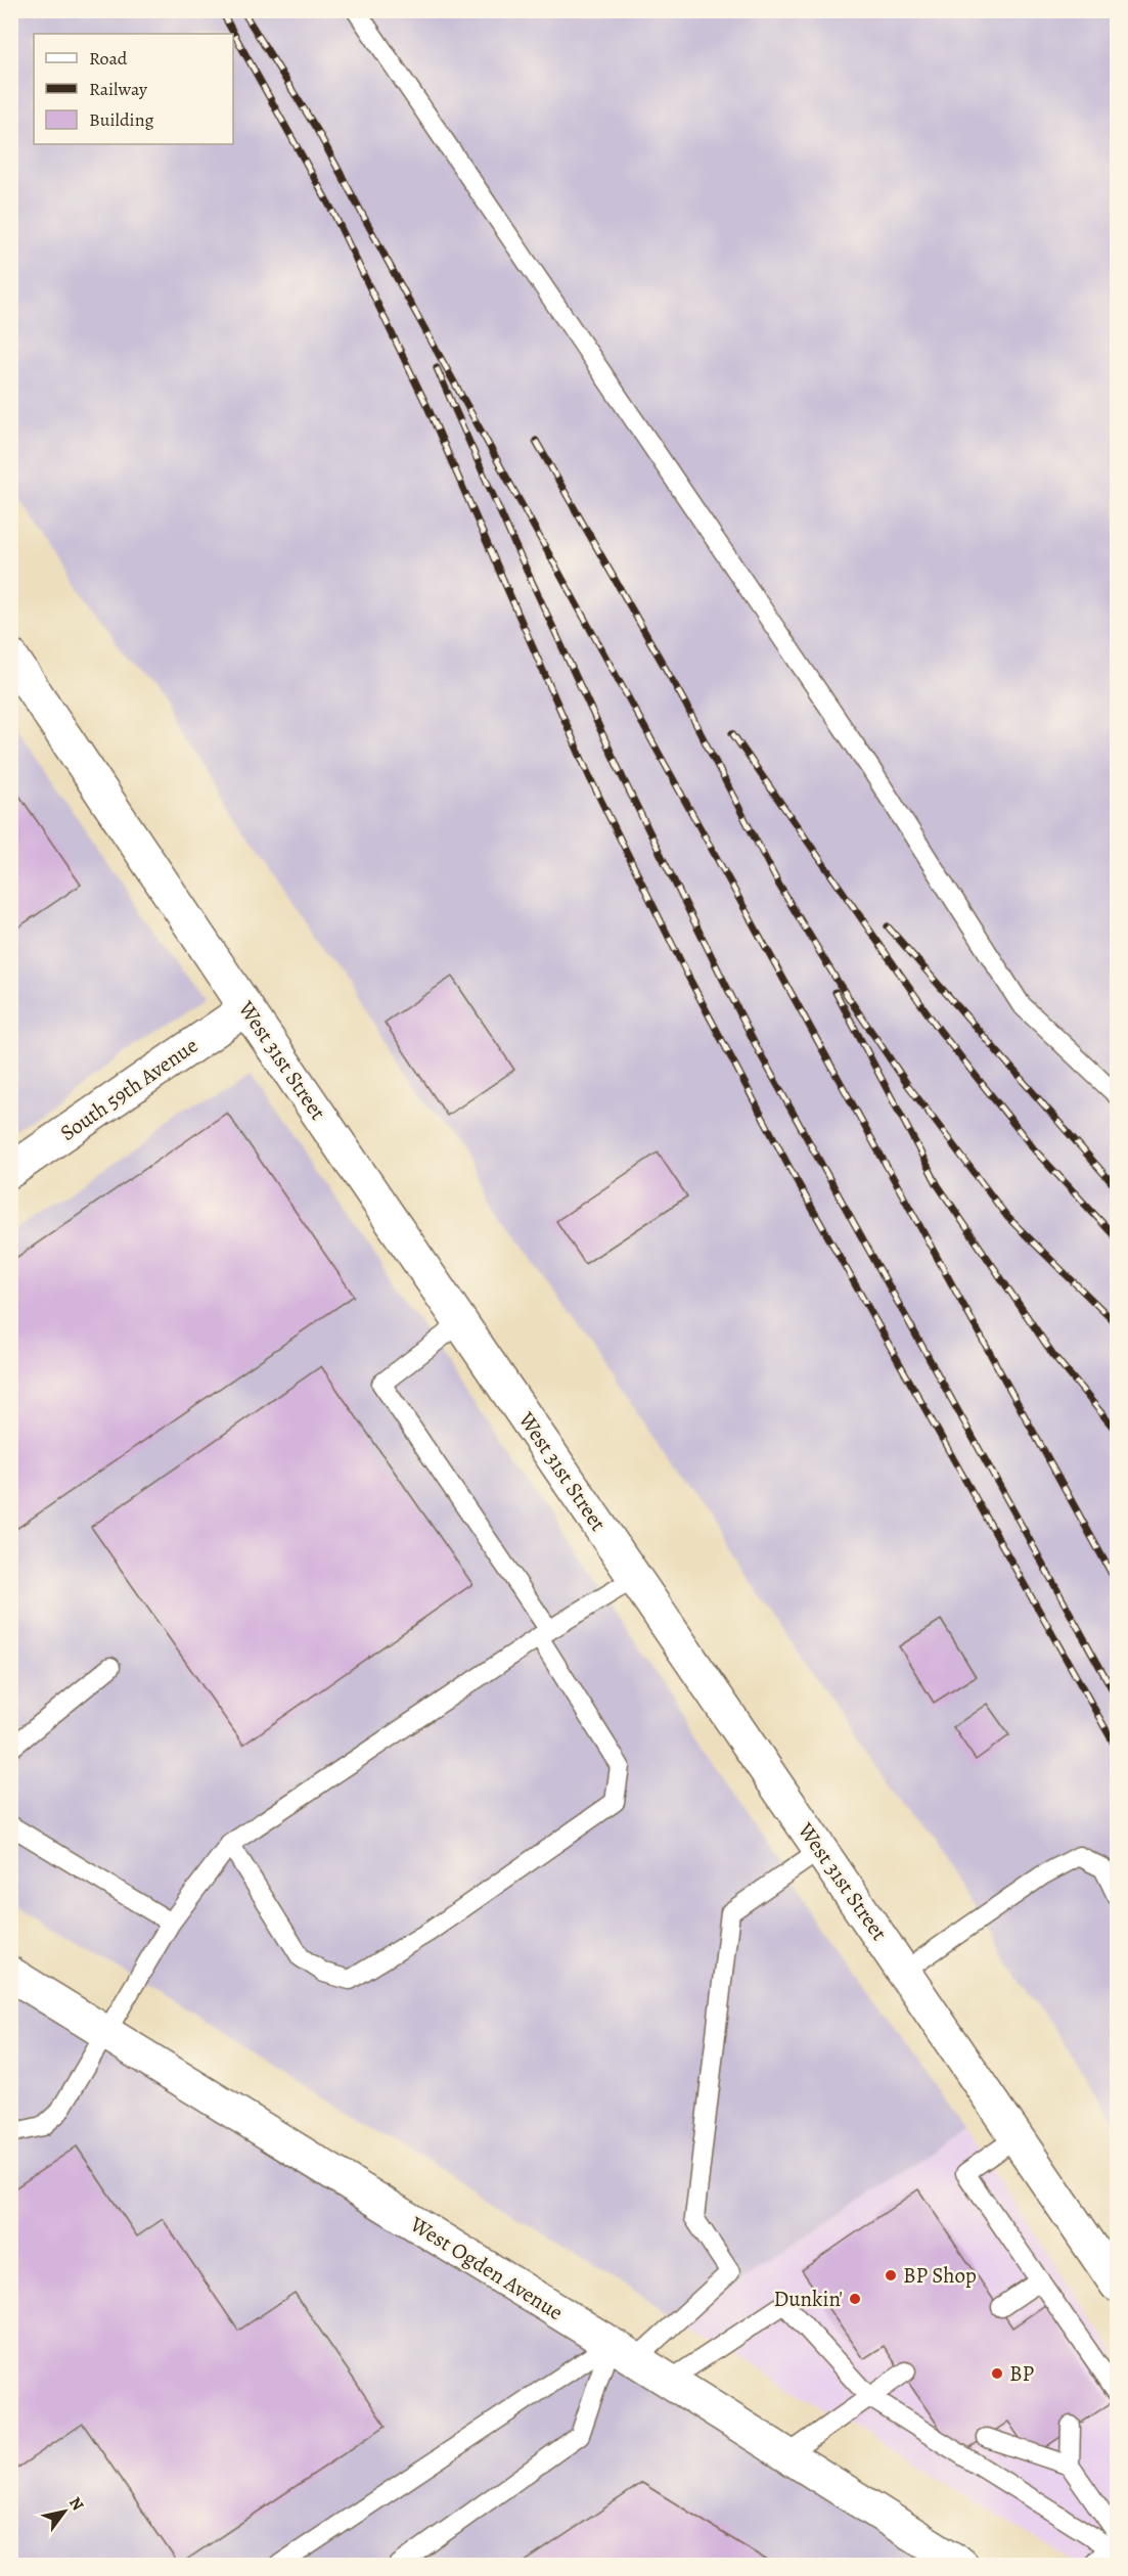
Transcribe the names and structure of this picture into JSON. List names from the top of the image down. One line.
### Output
{"streets":{"street":["West 31st Street","South 59th Avenue","West Ogden Avenue"]},"crossings":[["West 31st Street","South 59th Avenue"]],"places":["BP Shop","Dunkin'","BP"],"legend":["Road","Railway","Building"],"north":"top right"}
